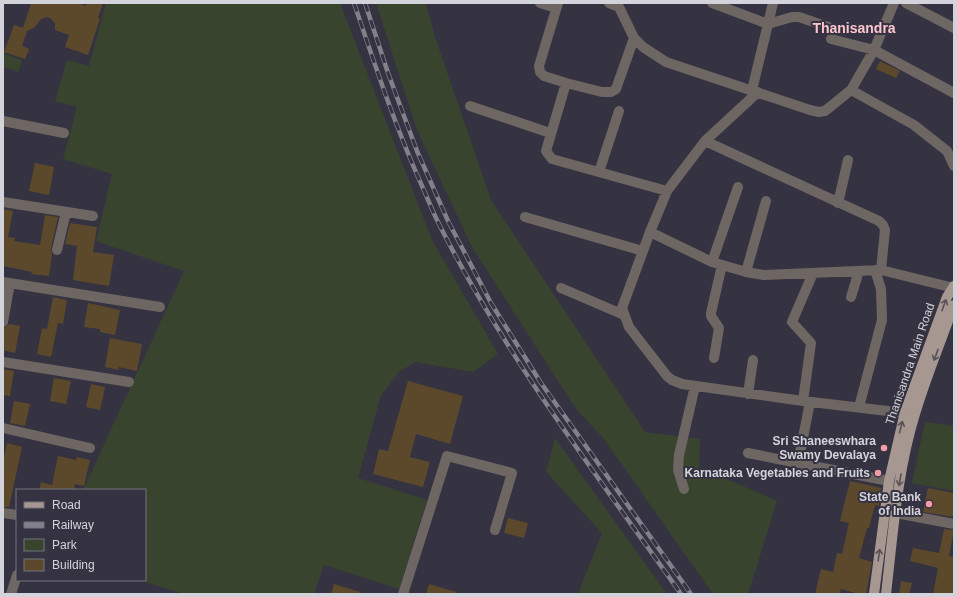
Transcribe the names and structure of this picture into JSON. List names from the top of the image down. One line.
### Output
{"streets":{"main road":["Thanisandra Main Road"]},"districts":["Thanisandra"],"places":["Sri Shaneeswhara Swamy Devalaya","Karnataka Vegetables and Fruits","State Bank of India"],"legend":["Road","Railway","Park","Building"]}
